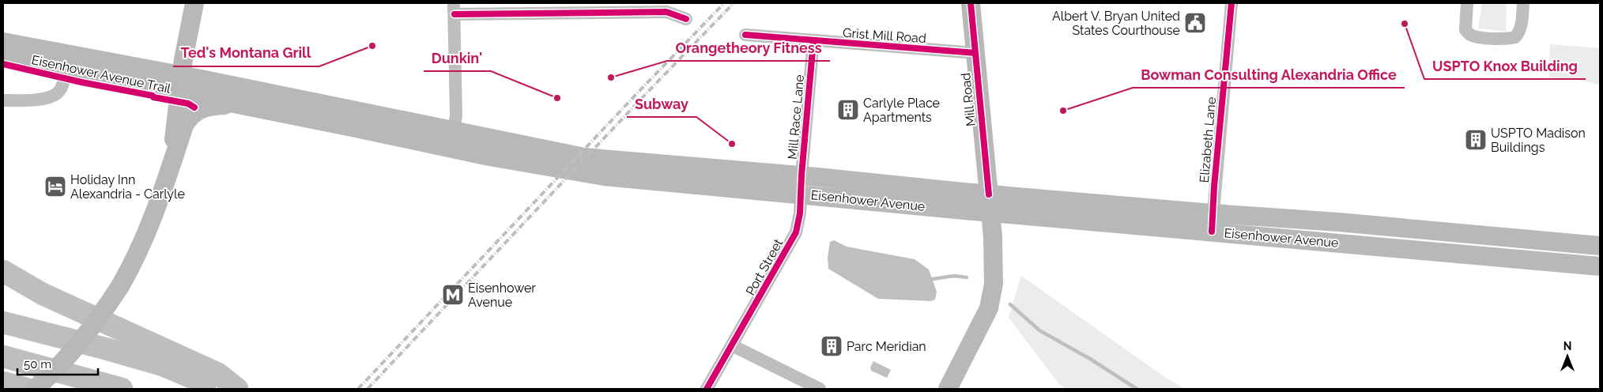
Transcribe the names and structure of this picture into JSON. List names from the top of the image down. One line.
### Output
{"streets":{"main road":["Mill Road","Eisenhower Avenue"],"street":["Grist Mill Road","Mill Race Lane","Elizabeth Lane","Port Street"],"cycle path":["Eisenhower Avenue Trail"]},"crossings":[["Grist Mill Road","Mill Road"],["Grist Mill Road","Mill Race Lane"],["Mill Road","Eisenhower Avenue"],["Mill Race Lane","Eisenhower Avenue"],["Mill Race Lane","Port Street"],["Elizabeth Lane","Eisenhower Avenue"],["Eisenhower Avenue","Port Street"]],"places":{"public building":["Albert V. Bryan United States Courthouse"],"other":["USPTO Knox Building","Ted's Montana Grill","Orangetheory Fitness","Dunkin'","Bowman Consulting Alexandria Office","Subway"],"building":["Carlyle Place Apartments","USPTO Madison Buildings","Parc Meridian"],"hotel":["Holiday Inn Alexandria - Carlyle"],"metro station":["Eisenhower Avenue"]},"scale_bar":"50 m","north":"top"}
